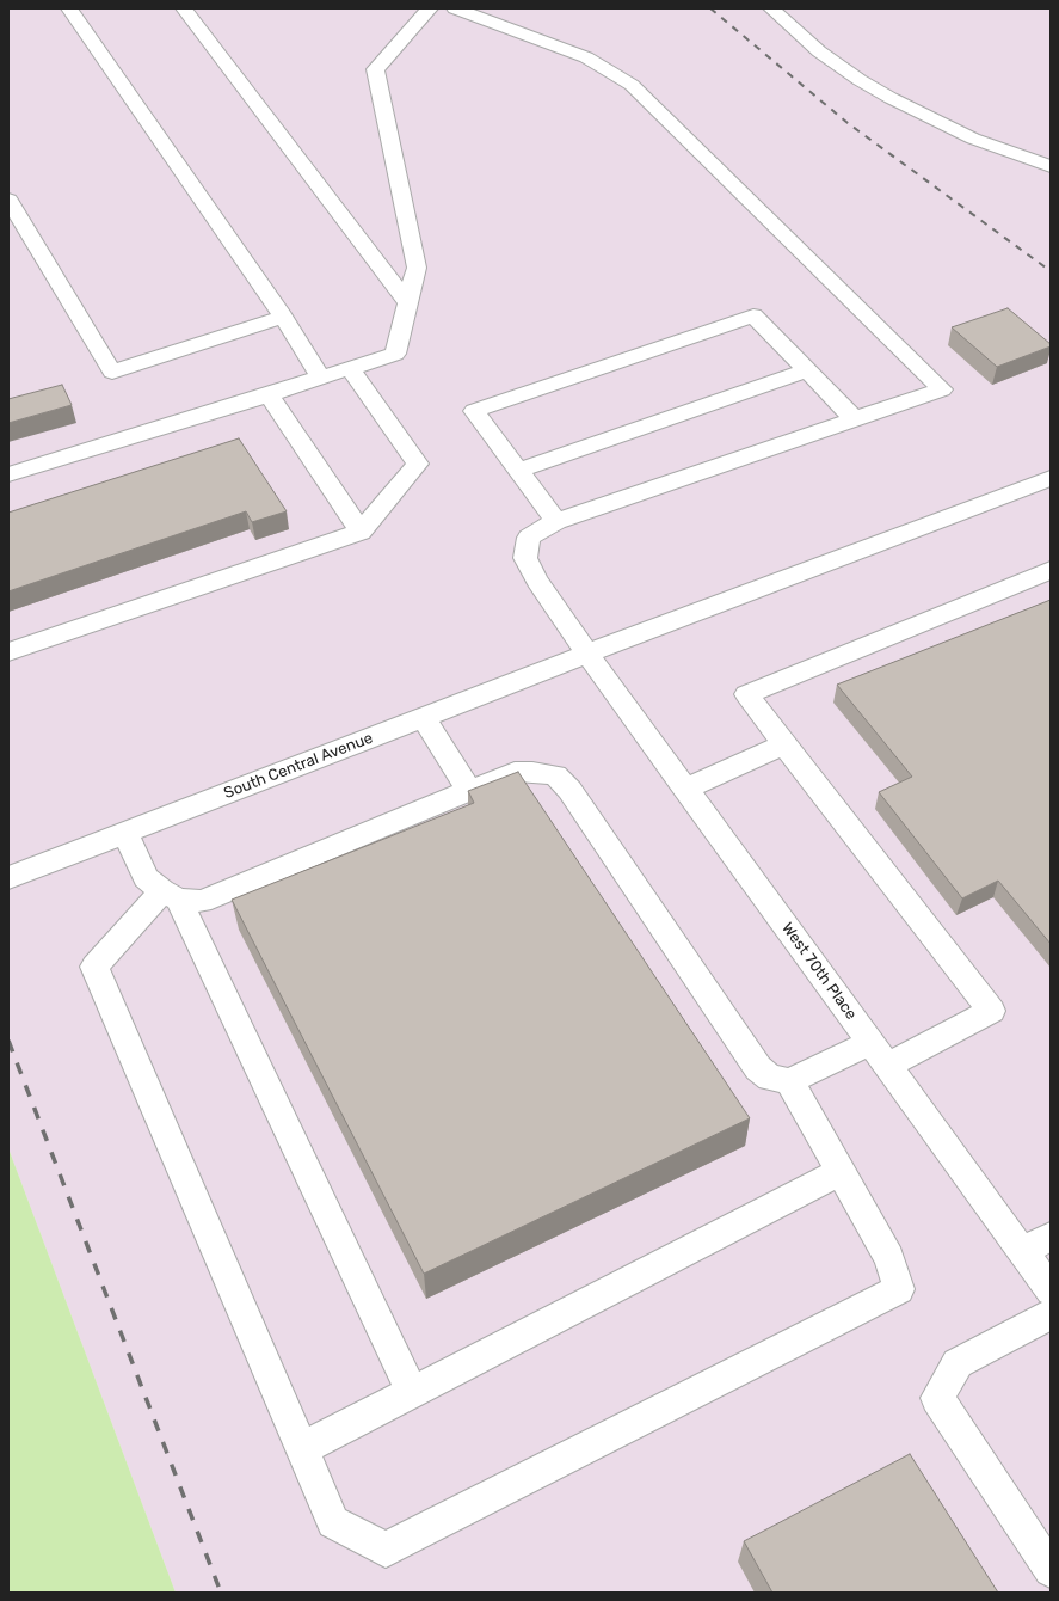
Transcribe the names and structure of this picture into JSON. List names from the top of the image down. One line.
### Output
{"streets":{"street":["South Central Avenue","West 70th Place"]},"crossings":[["South Central Avenue","West 70th Place"]]}
